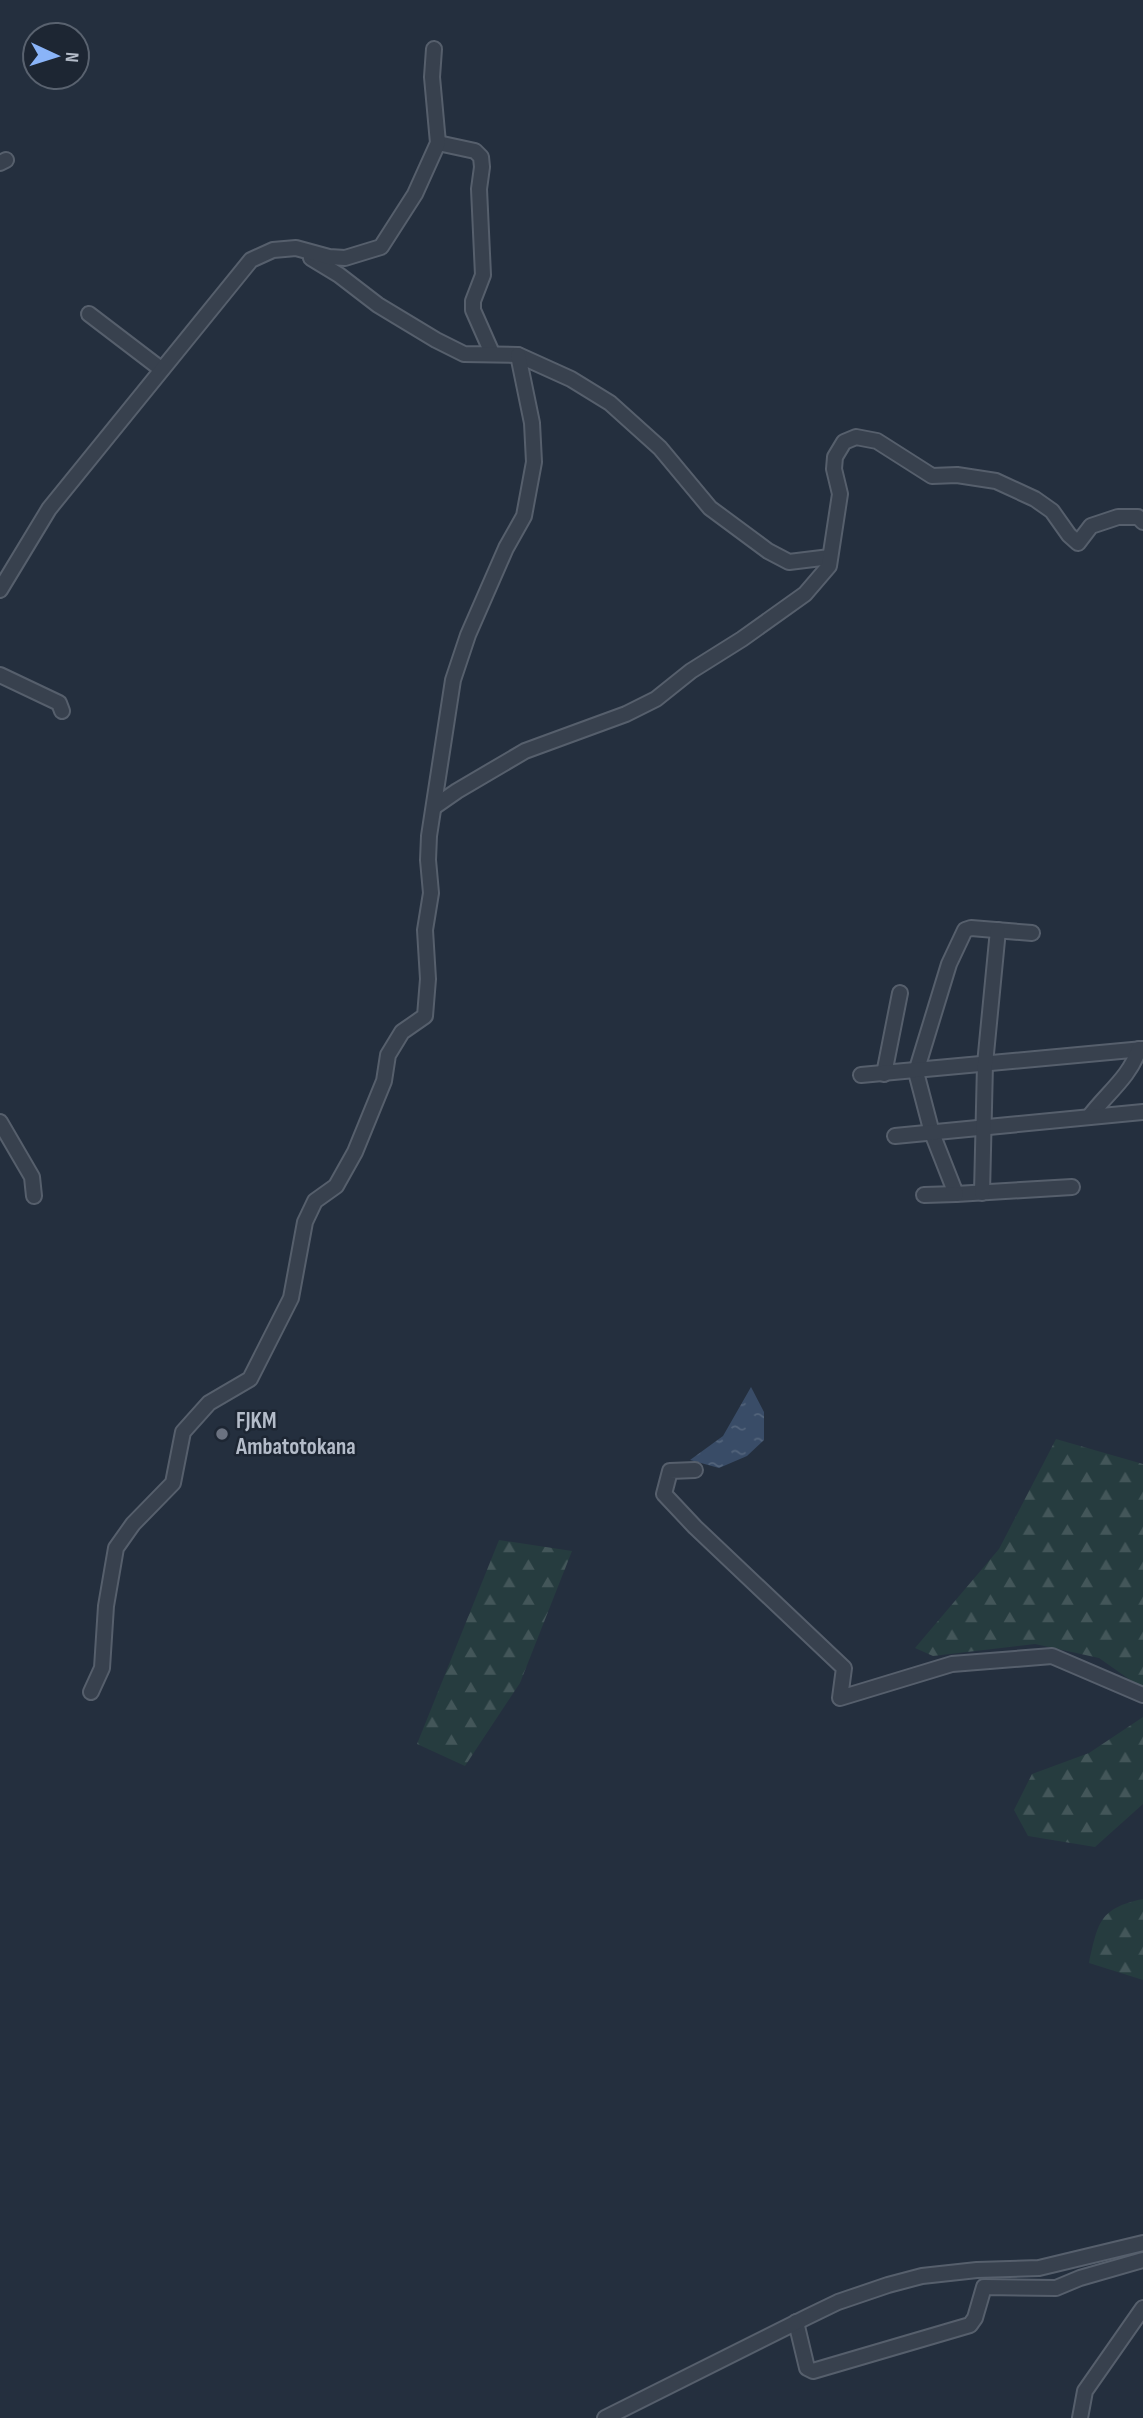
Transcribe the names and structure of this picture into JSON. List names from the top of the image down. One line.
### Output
{"places":["FJKM Ambatotokana"],"north":"right"}
